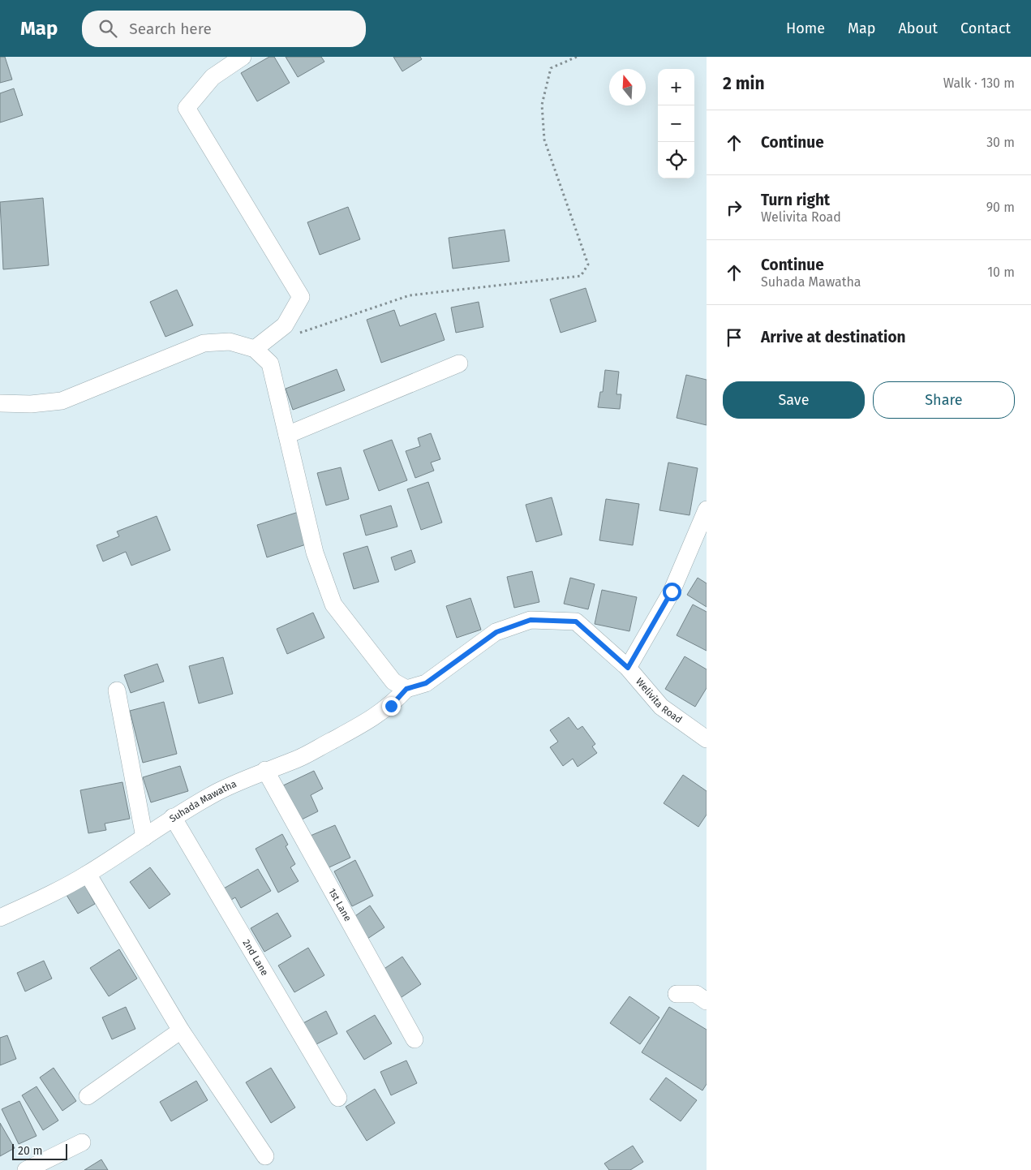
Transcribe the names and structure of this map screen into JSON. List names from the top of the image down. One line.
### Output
{"streets":{"street":["Welivita Road","Suhada Mawatha","1st Lane","2nd Lane"]},"crossings":[["Welivita Road","Suhada Mawatha"],["Suhada Mawatha","1st Lane"],["Suhada Mawatha","2nd Lane"]],"scale_bar":"20 m","north":"top","page":{"header":"Map","search":"Search here","nav":["Home","Map","About","Contact"],"heading":["2 min","Walk · 130 m"],"map_buttons":["+","−"],"list":[["Continue","30 m"],["Turn right","Welivita Road","90 m"],["Continue","Suhada Mawatha","10 m"],"Arrive at destination"],"buttons":["Save","Share"],"scale":"20 m"}}
